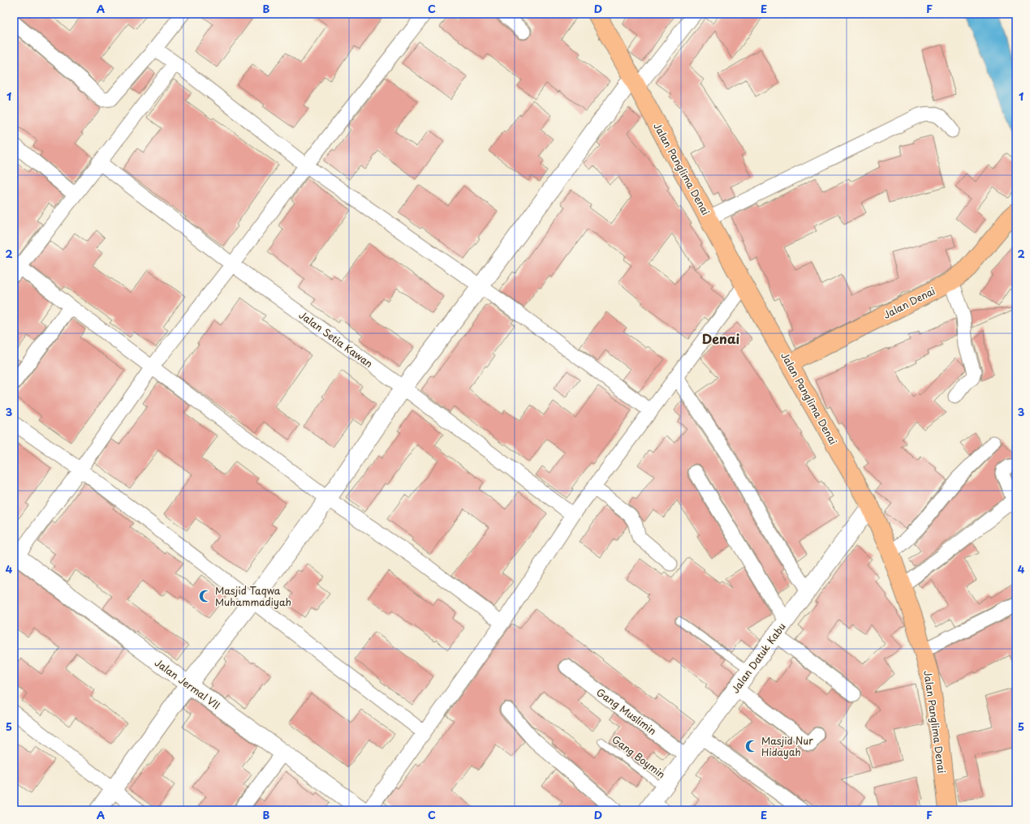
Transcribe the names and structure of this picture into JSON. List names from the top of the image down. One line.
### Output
{"streets":{"main road":["Jalan Panglima Denai","Jalan Denai"],"street":["Jalan Setia Kawan","Jalan Datuk Kabu","Jalan Jermal VII","Gang Muslimin"],"lane":["Gang Boymin"]},"crossings":[["Jalan Panglima Denai","Jalan Denai"],["Jalan Panglima Denai","Jalan Datuk Kabu"],["Jalan Datuk Kabu","Gang Muslimin"],["Jalan Datuk Kabu","Gang Boymin"]],"districts":["Denai"],"places":{"mosque":["Masjid Taqwa Muhammadiyah","Masjid Nur Hidayah"]},"grid":{"columns":["A","B","C","D","E","F"],"rows":["1","2","3","4","5"]}}
